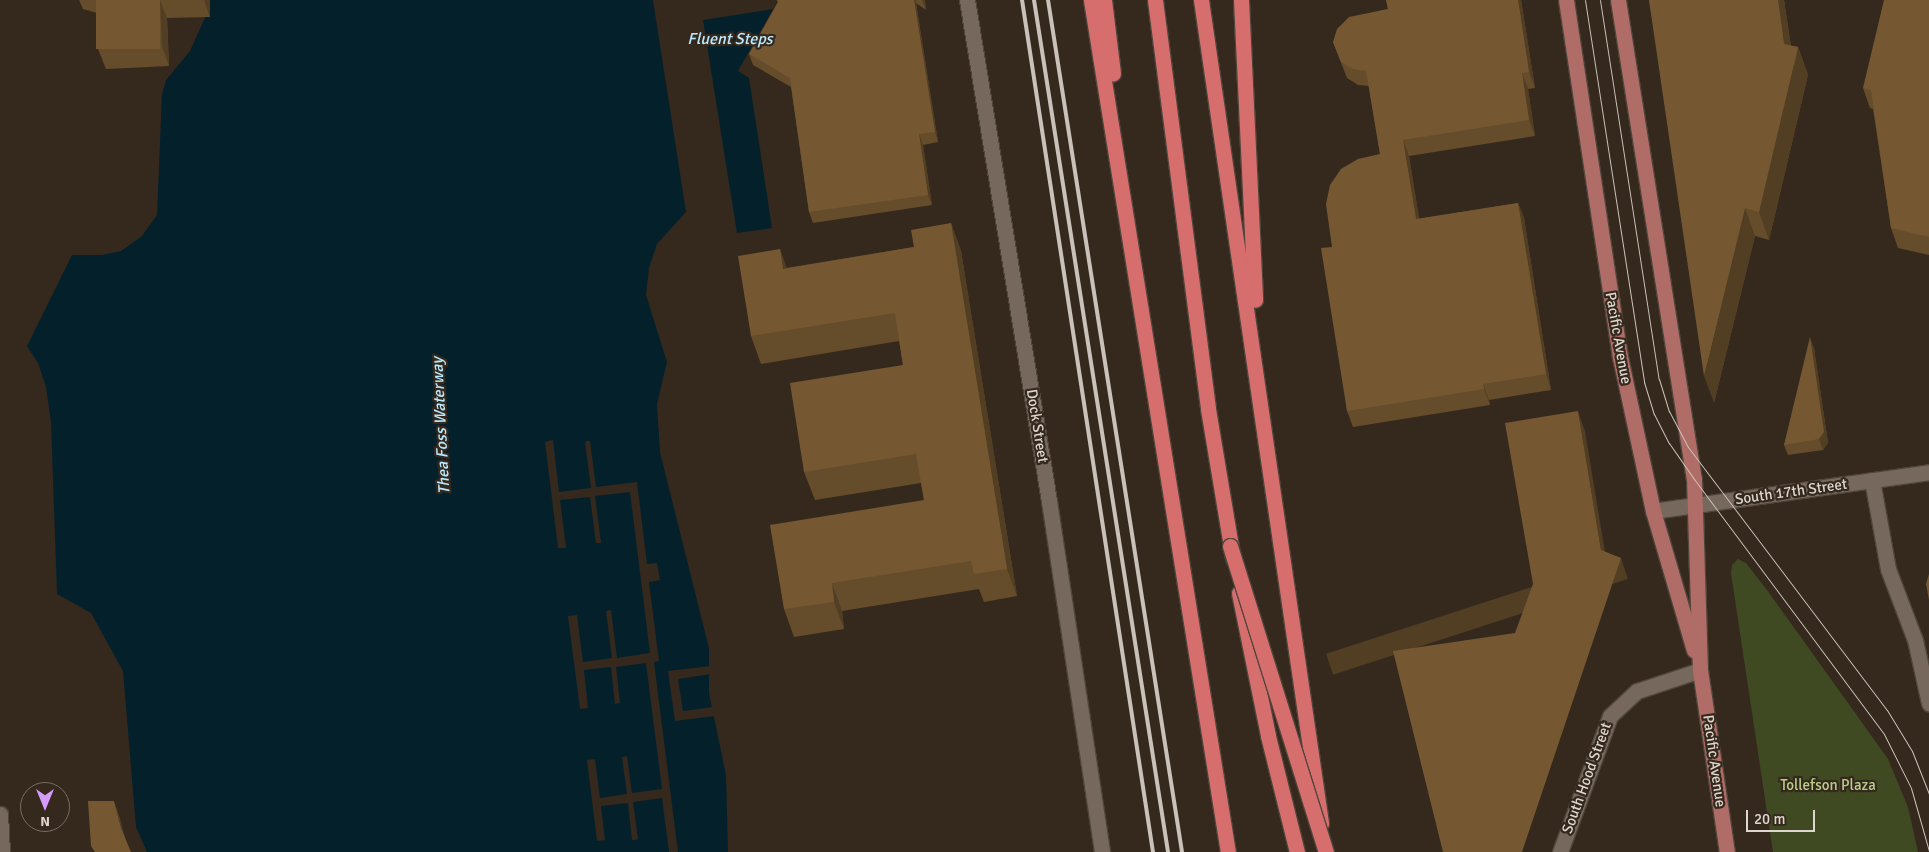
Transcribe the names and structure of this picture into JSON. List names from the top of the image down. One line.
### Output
{"streets":{"main road":["Pacific Avenue"],"street":["Dock Street","South 17th Street","South Hood Street"]},"crossings":[["Pacific Avenue","South 17th Street"],["Pacific Avenue","South Hood Street"]],"water":["Fluent Steps","Thea Foss Waterway"],"parks":["Tollefson Plaza"],"scale_bar":"20 m","north":"bottom"}
